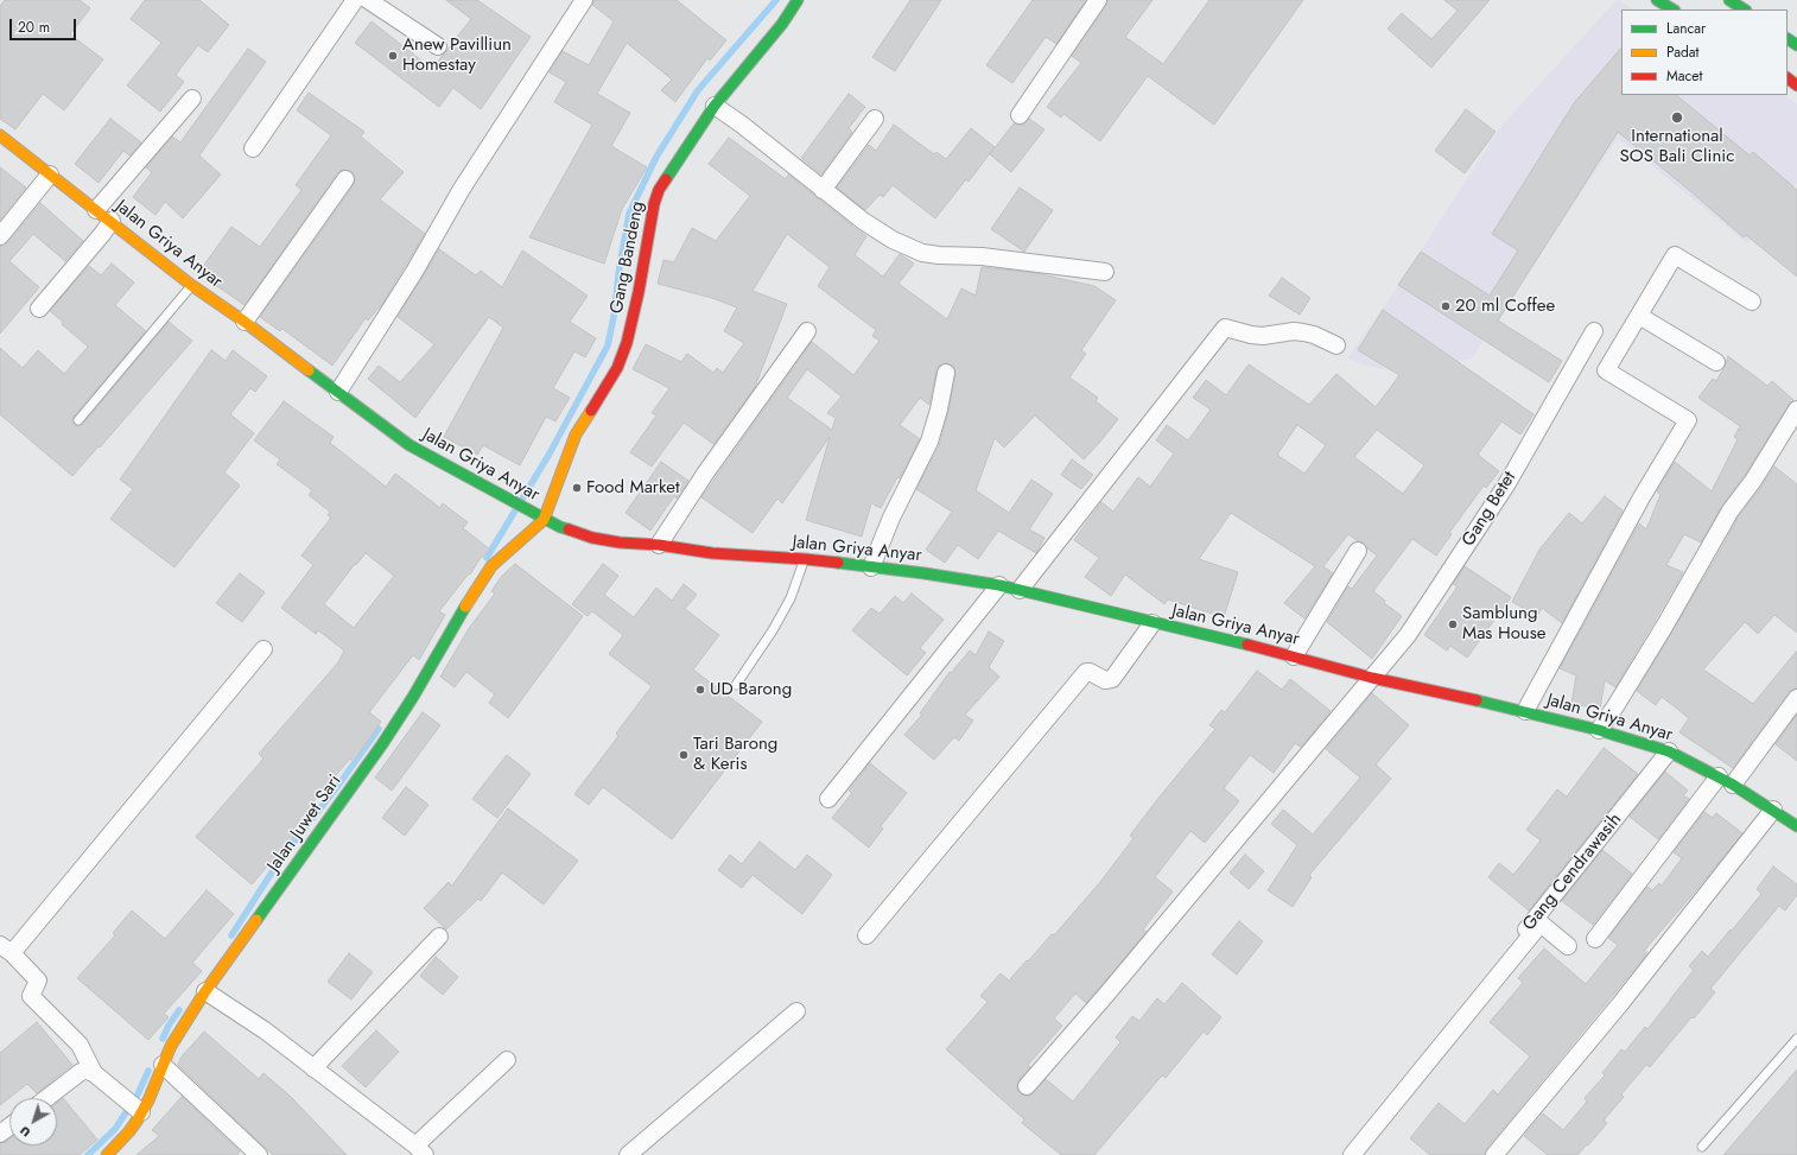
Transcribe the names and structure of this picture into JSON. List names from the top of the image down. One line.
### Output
{"streets":{"main road":["Jalan Griya Anyar","Gang Bandeng","Jalan Juwet Sari"],"street":["Gang Betet","Gang Cendrawasih"]},"crossings":[["Jalan Griya Anyar","Gang Bandeng"],["Jalan Griya Anyar","Gang Betet"],["Jalan Griya Anyar","Jalan Juwet Sari"],["Jalan Griya Anyar","Gang Cendrawasih"],["Gang Bandeng","Jalan Juwet Sari"]],"places":["Anew Pavilliun Homestay","International SOS Bali Clinic","20 ml Coffee","Food Market","Samblung Mas House","UD Barong","Tari Barong & Keris"],"legend":["Lancar","Padat","Macet"],"scale_bar":"20 m","north":"bottom left"}
